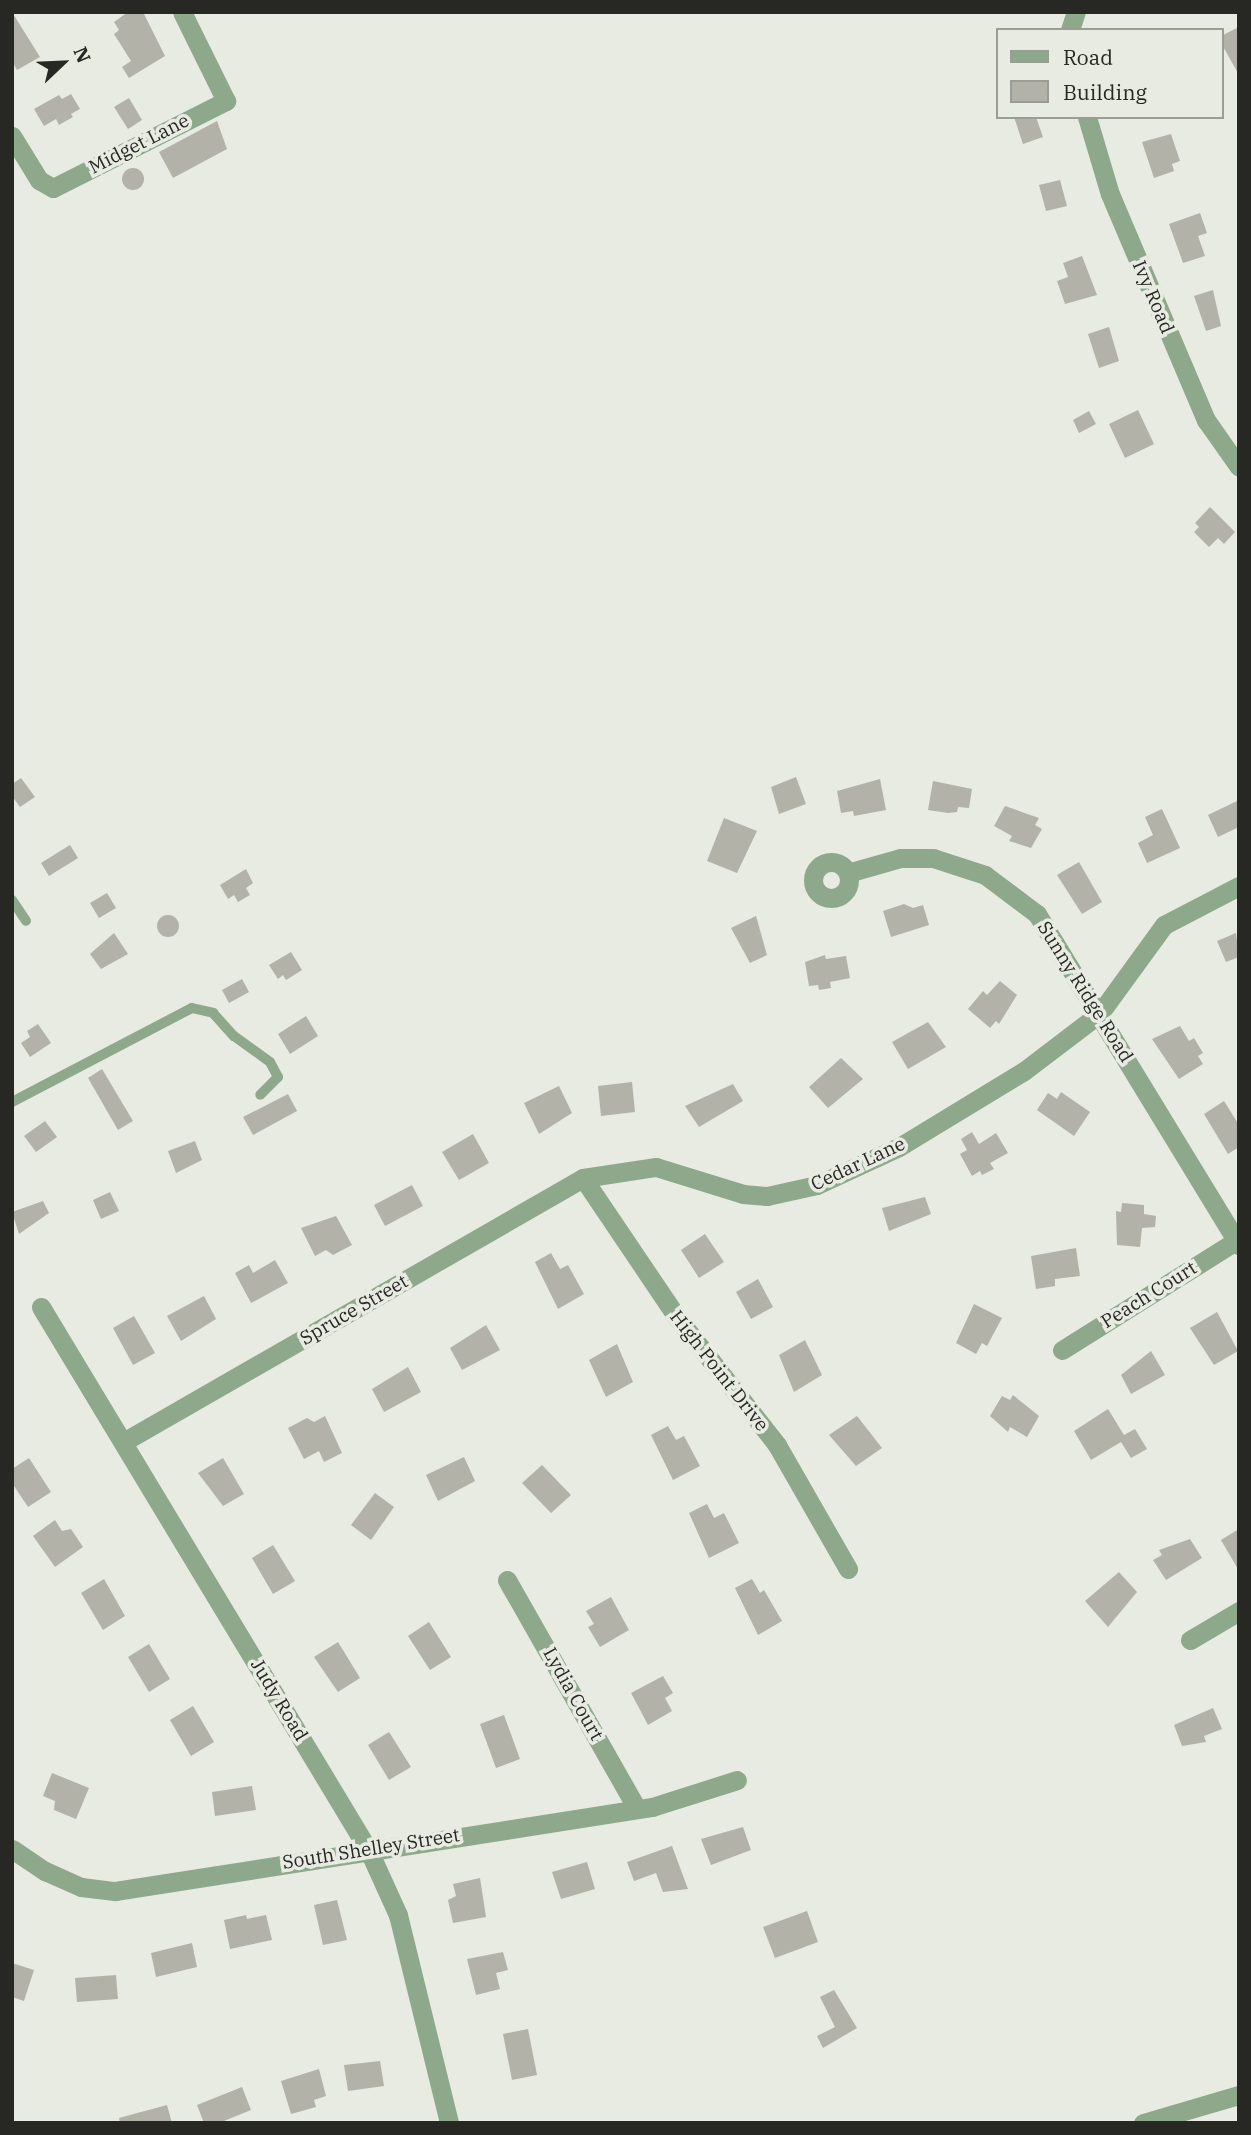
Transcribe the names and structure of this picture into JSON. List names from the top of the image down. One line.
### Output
{"streets":{"street":["Midget Lane","Ivy Road","Sunny Ridge Road","Cedar Lane","Peach Court","Spruce Street","High Point Drive","Lydia Court","Judy Road","South Shelley Street"]},"crossings":[["Sunny Ridge Road","Cedar Lane"],["Sunny Ridge Road","Peach Court"],["Cedar Lane","Spruce Street"],["Cedar Lane","High Point Drive"],["Spruce Street","High Point Drive"],["Spruce Street","Judy Road"],["Lydia Court","South Shelley Street"],["Judy Road","South Shelley Street"]],"legend":["Road","Building"],"north":"top right"}
